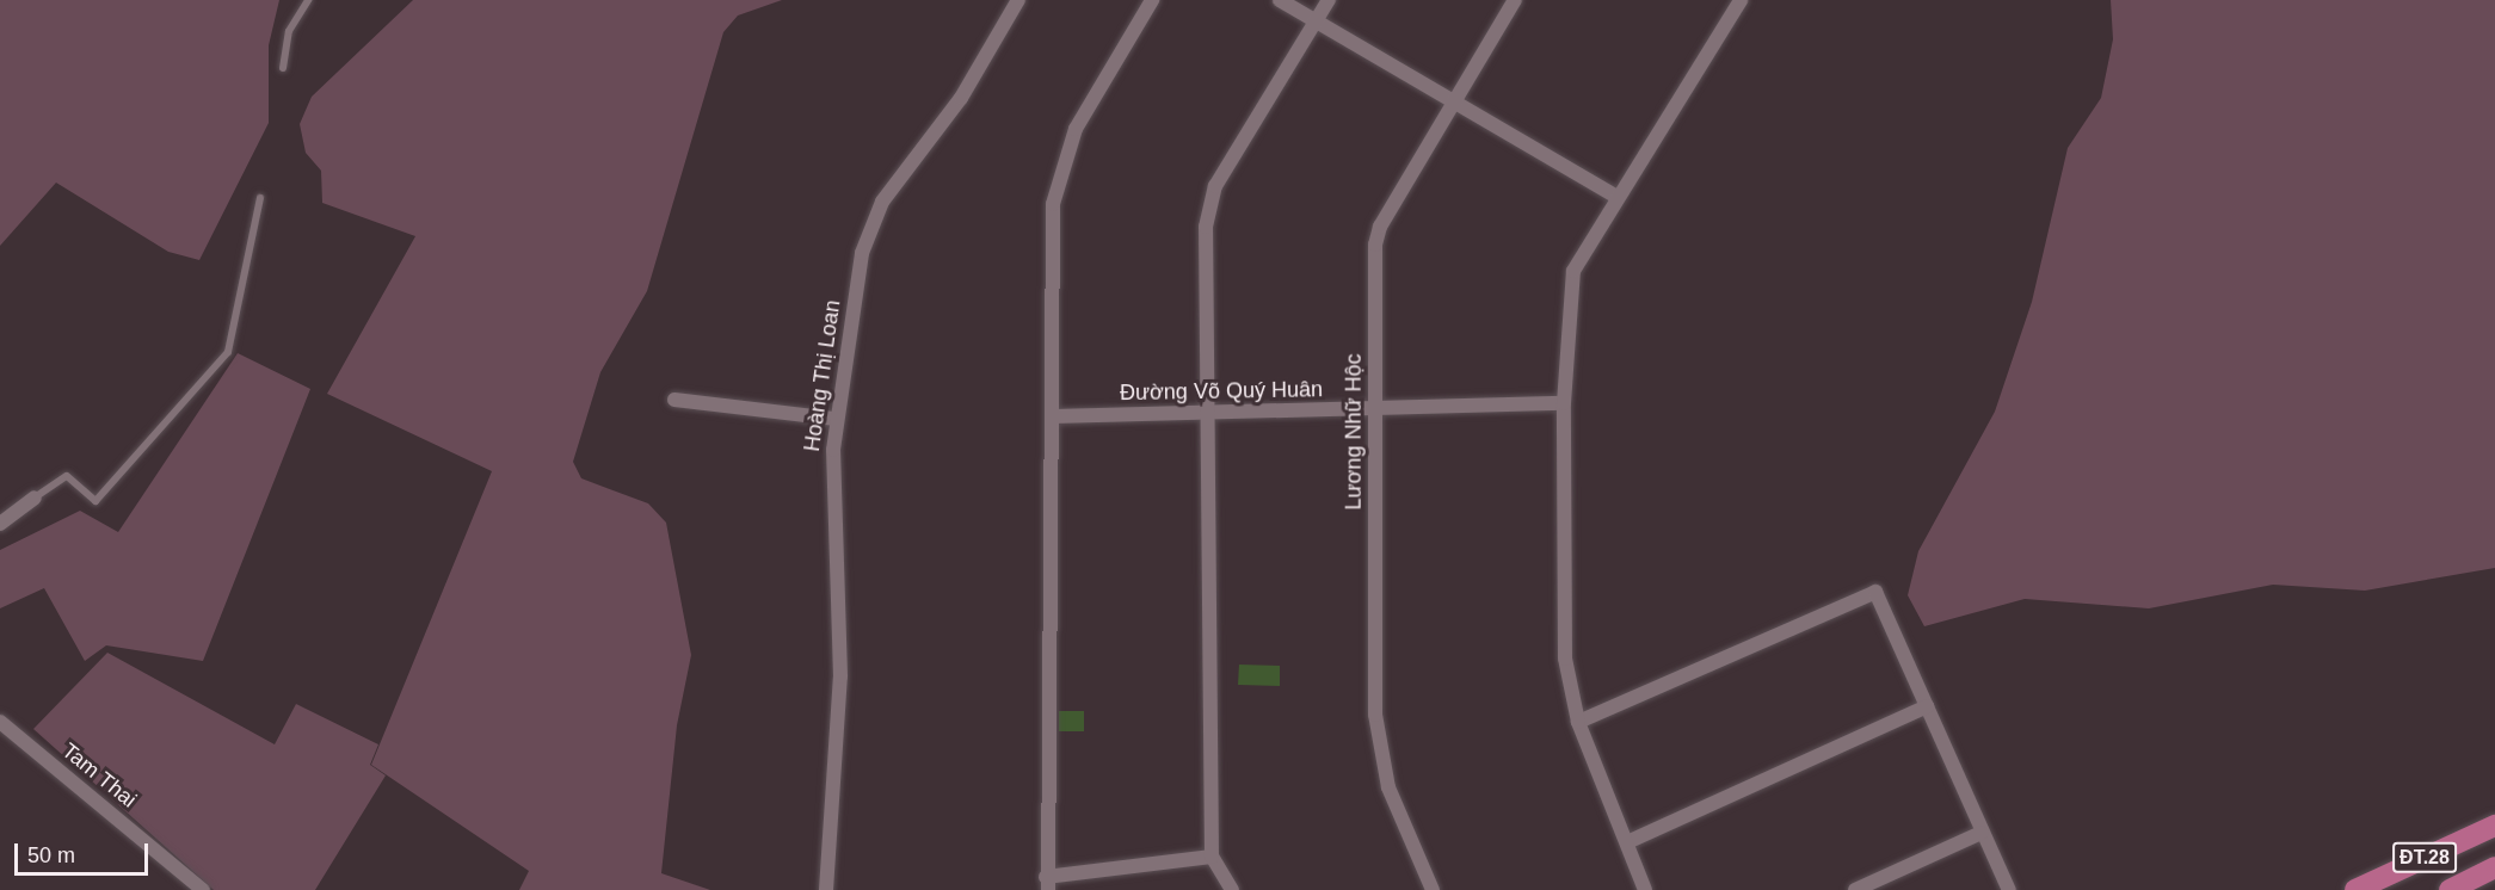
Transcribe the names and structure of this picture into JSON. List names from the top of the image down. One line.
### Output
{"streets":{"main road":["ĐT.28"],"street":["Hoàng Thị Loan","Đường Võ Quý Huân","Lương Nhữ Hộc","Tam Thai"]},"crossings":[["Đường Võ Quý Huân","Lương Nhữ Hộc"]],"scale_bar":"50 m"}
